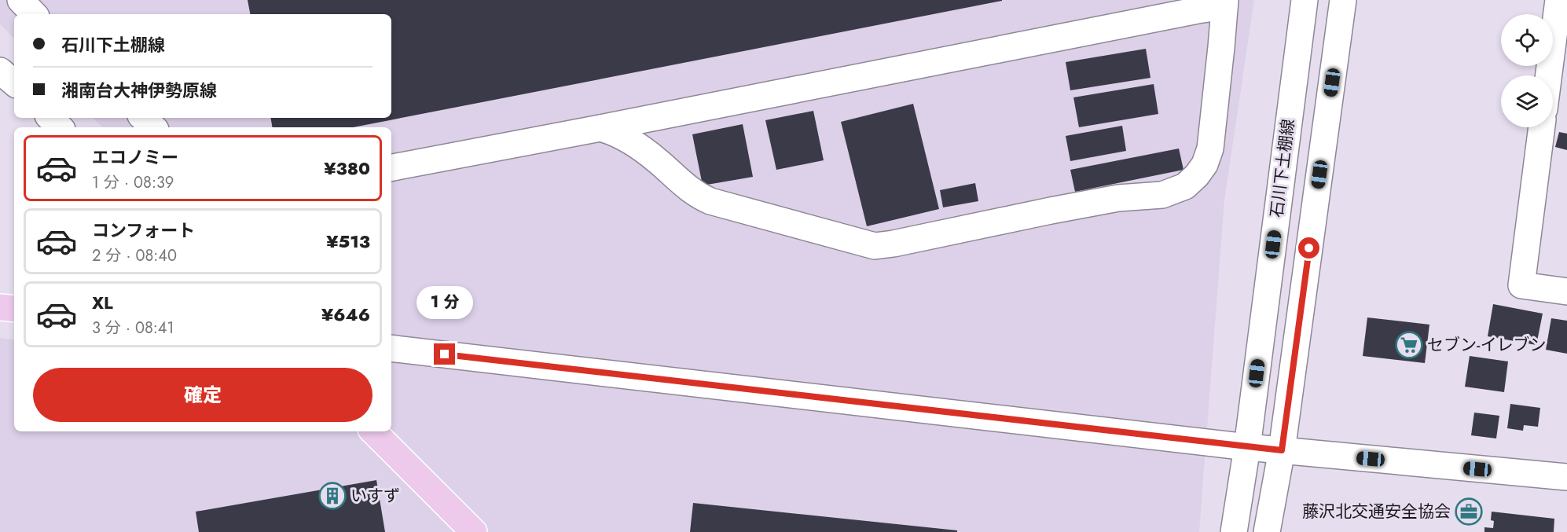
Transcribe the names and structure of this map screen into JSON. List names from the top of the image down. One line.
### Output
{"streets":{"street":["石川下土棚線"]},"places":{"supermarket":["セブン-イレブン"],"building":["いすず"],"office":["藤沢北交通安全協会"]},"page":{"banner":["石川下土棚線","湘南台大神伊勢原線"],"list":[{"name":"エコノミー","note":"1 分 · 08:39","value":"¥380"},{"name":"コンフォート","note":"2 分 · 08:40","value":"¥513"},{"name":"XL","note":"3 分 · 08:41","value":"¥646"}],"bubble":"1 分","buttons":"確定"}}
